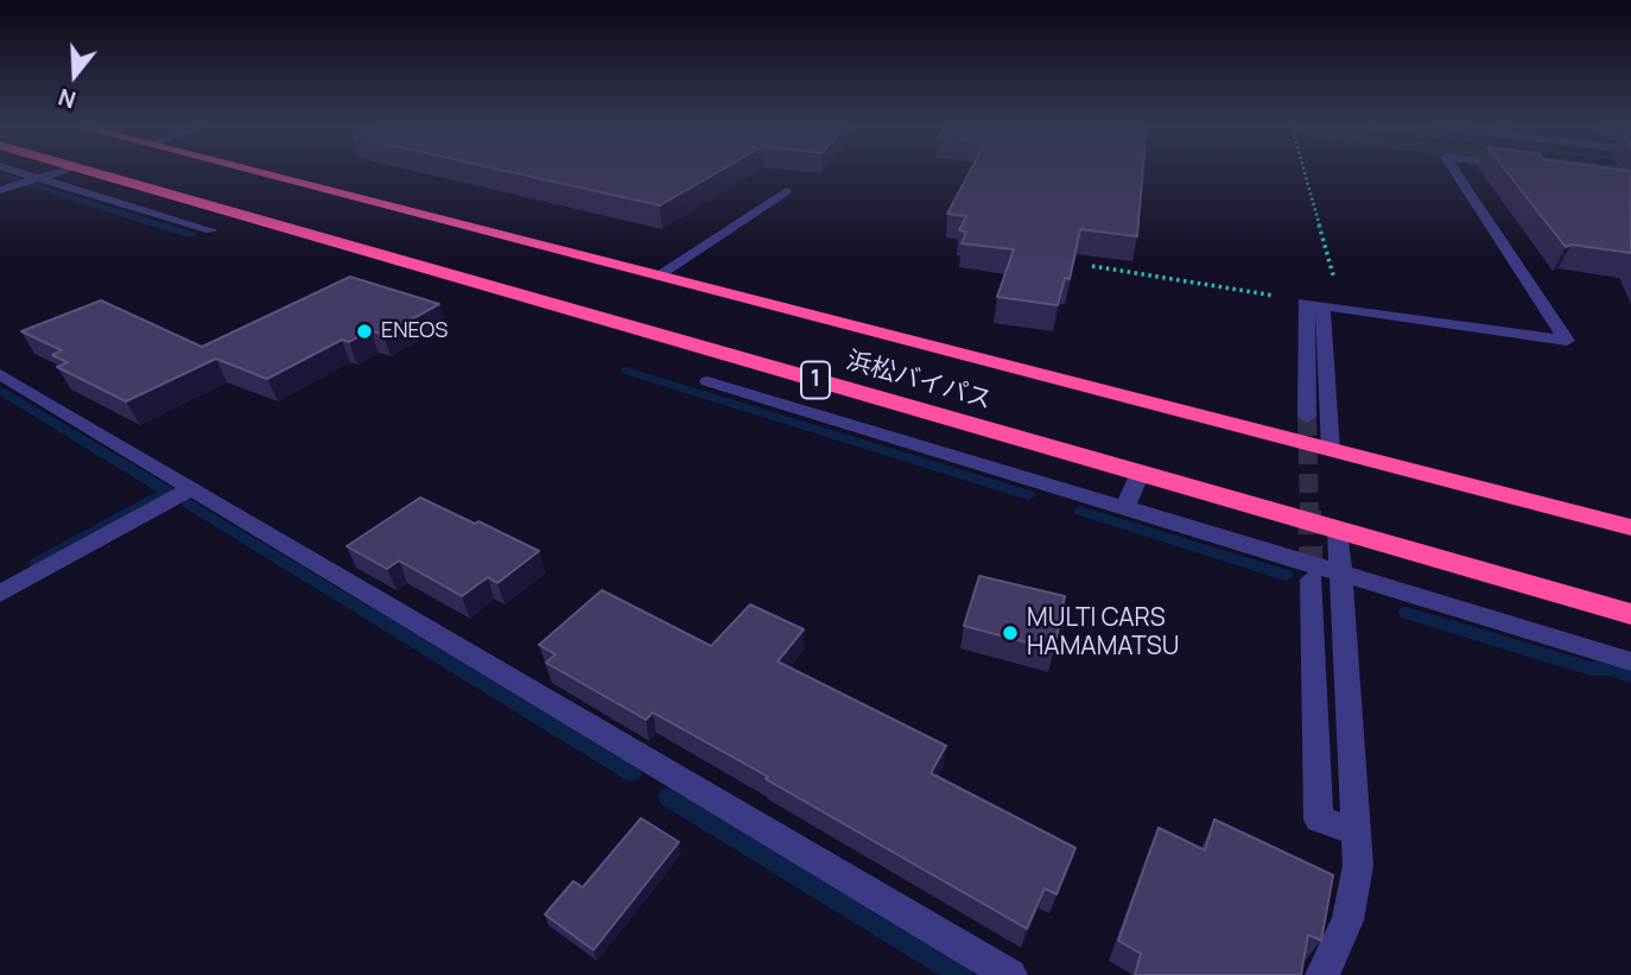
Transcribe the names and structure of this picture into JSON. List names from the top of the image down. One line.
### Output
{"streets":{"highway":["1","浜松バイパス"]},"places":["ENEOS","MULTI CARS HAMAMATSU"],"north":"bottom"}
